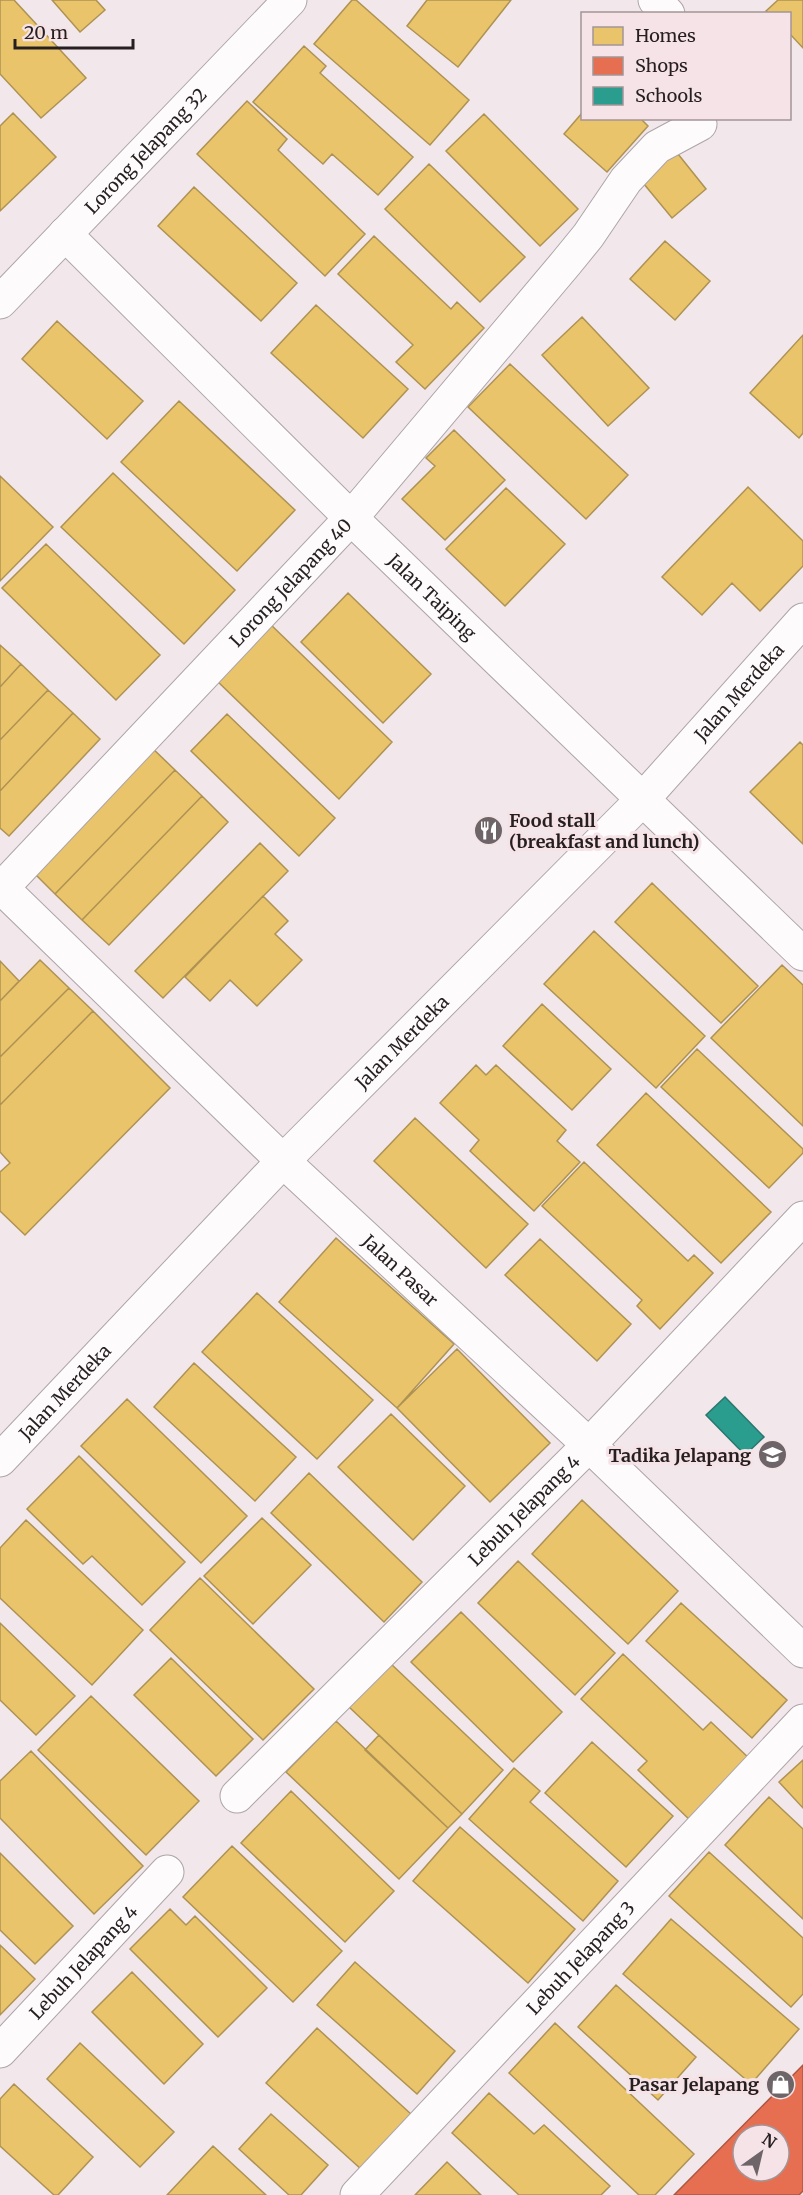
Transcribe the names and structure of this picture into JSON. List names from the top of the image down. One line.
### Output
{"streets":{"street":["Lorong Jelapang 32","Lorong Jelapang 40","Jalan Taiping","Jalan Merdeka","Jalan Pasar","Lebuh Jelapang 4","Lebuh Jelapang 3"]},"crossings":[["Lorong Jelapang 32","Jalan Taiping"],["Lorong Jelapang 40","Jalan Taiping"],["Lorong Jelapang 40","Jalan Pasar"],["Jalan Taiping","Jalan Merdeka"],["Jalan Merdeka","Jalan Pasar"],["Jalan Pasar","Lebuh Jelapang 4"]],"places":{"restaurant":["Food stall (breakfast and lunch)"],"school or university":["Tadika Jelapang"],"shop":["Pasar Jelapang"]},"legend":["Homes","Shops","Schools"],"scale_bar":"20 m","north":"top right"}
